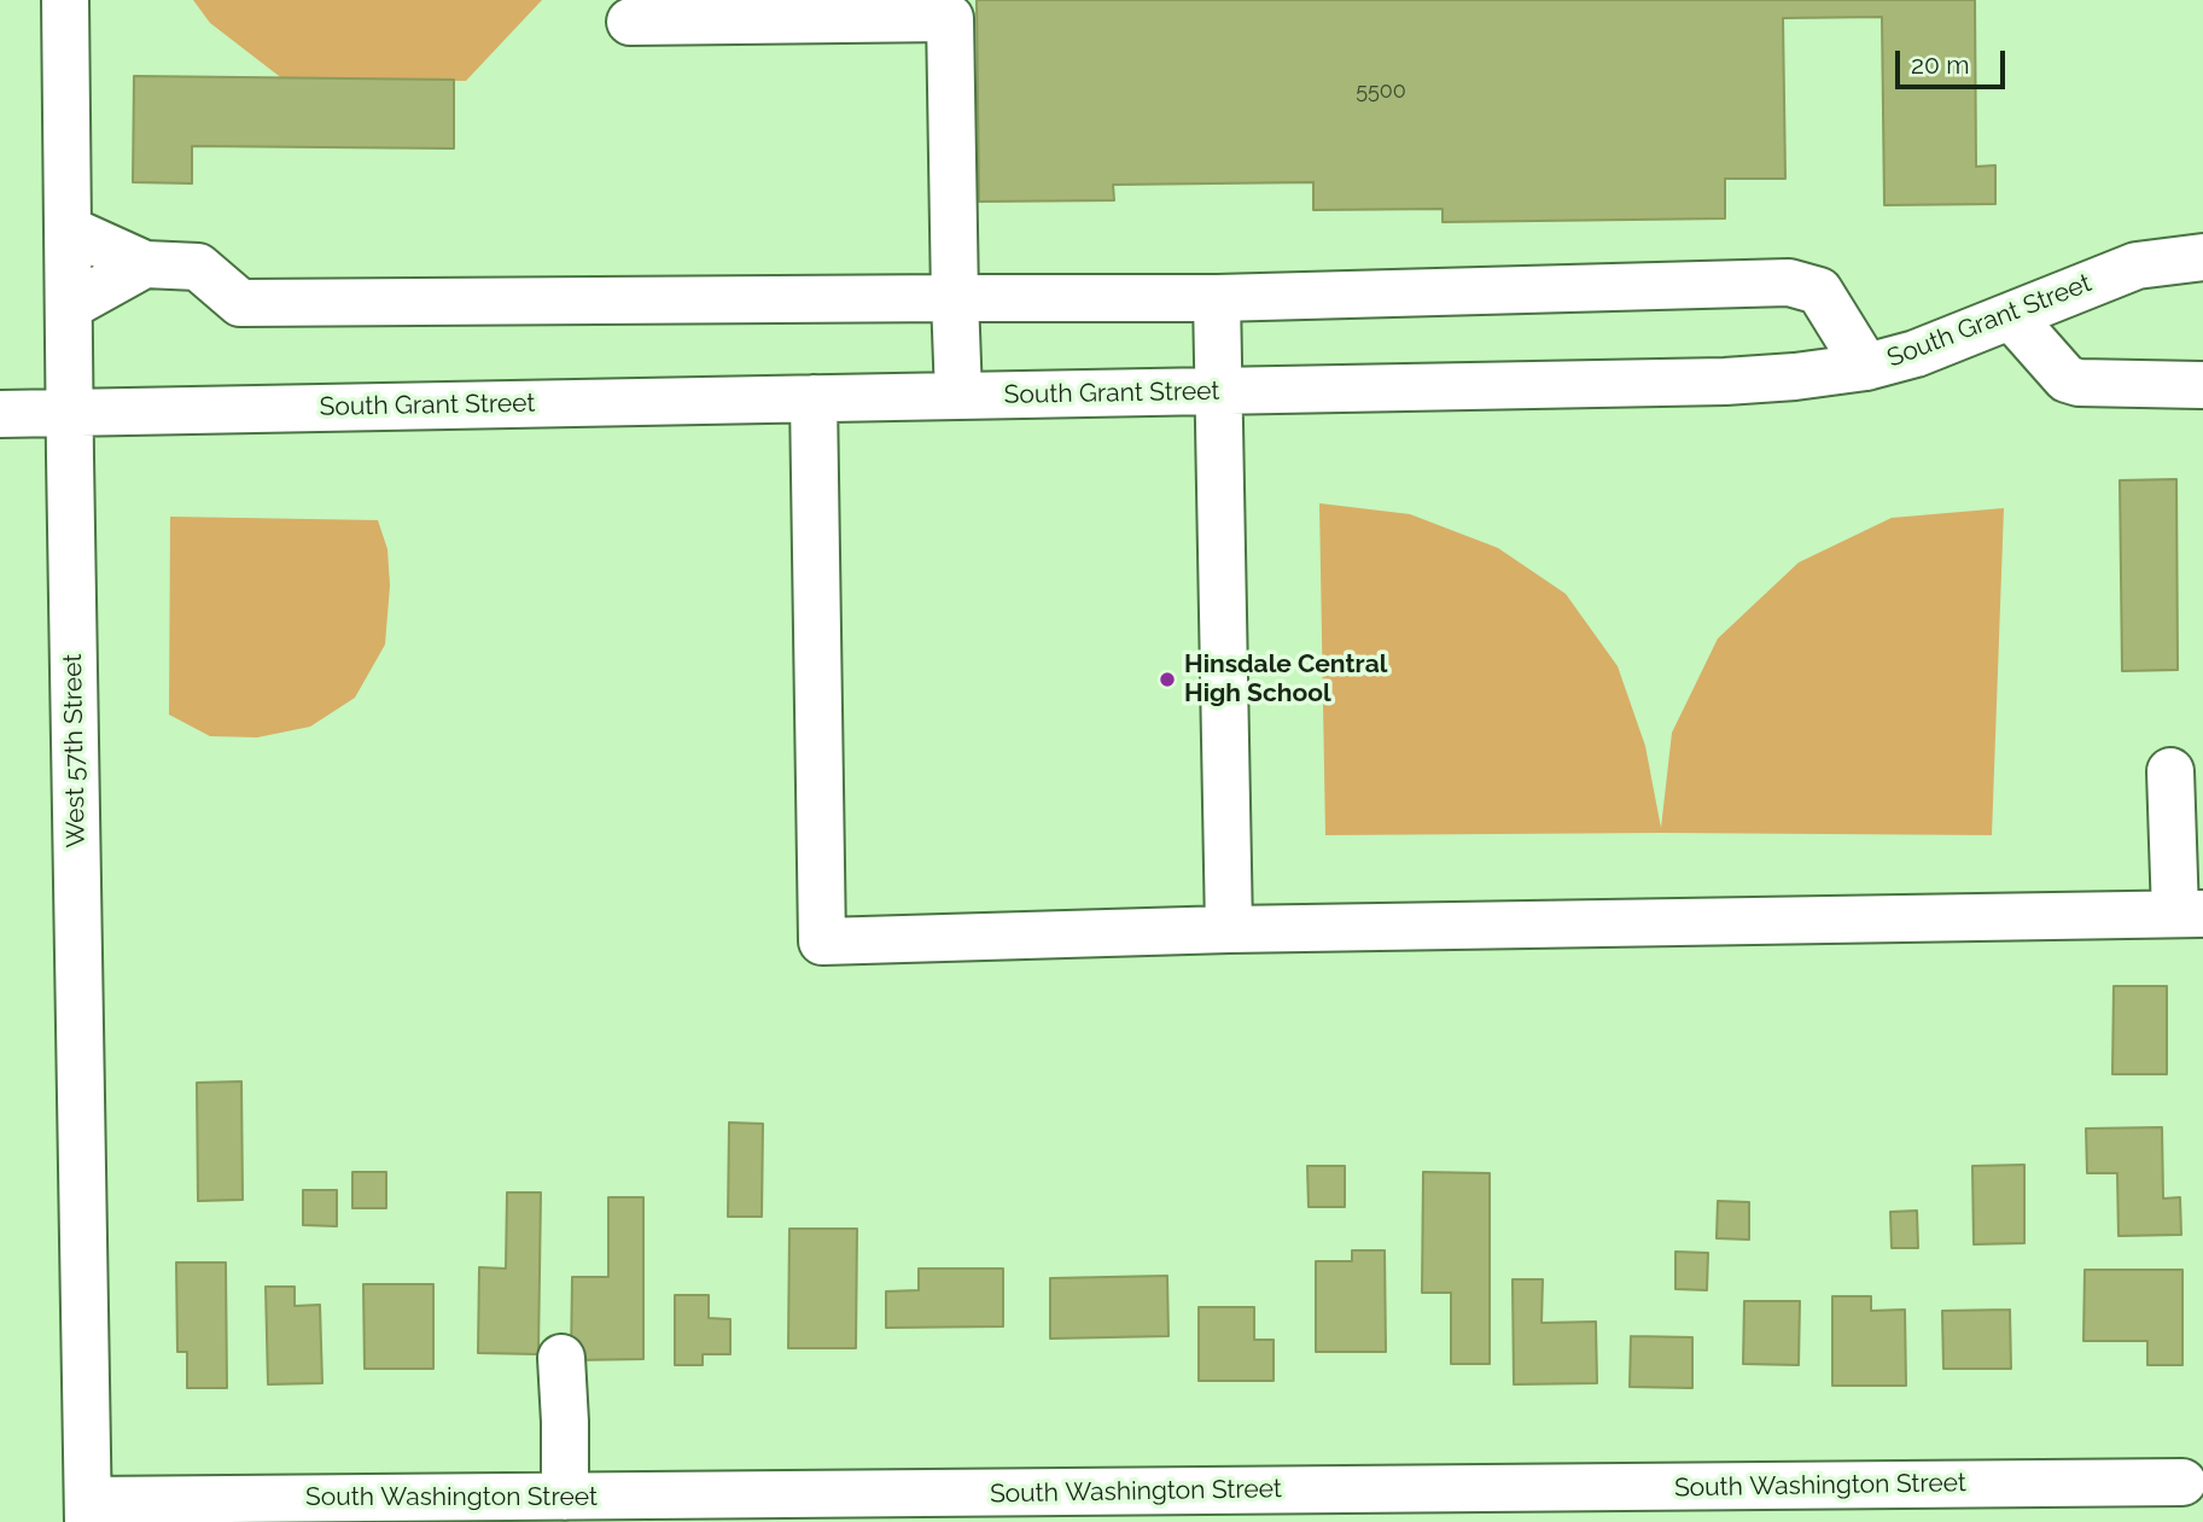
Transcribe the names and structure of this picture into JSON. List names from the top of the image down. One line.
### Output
{"streets":{"street":["South Grant Street","West 57th Street","South Washington Street"]},"crossings":[["South Grant Street","West 57th Street"],["West 57th Street","South Washington Street"]],"places":["Hinsdale Central High School"],"house_numbers":["5500"],"scale_bar":"20 m"}
